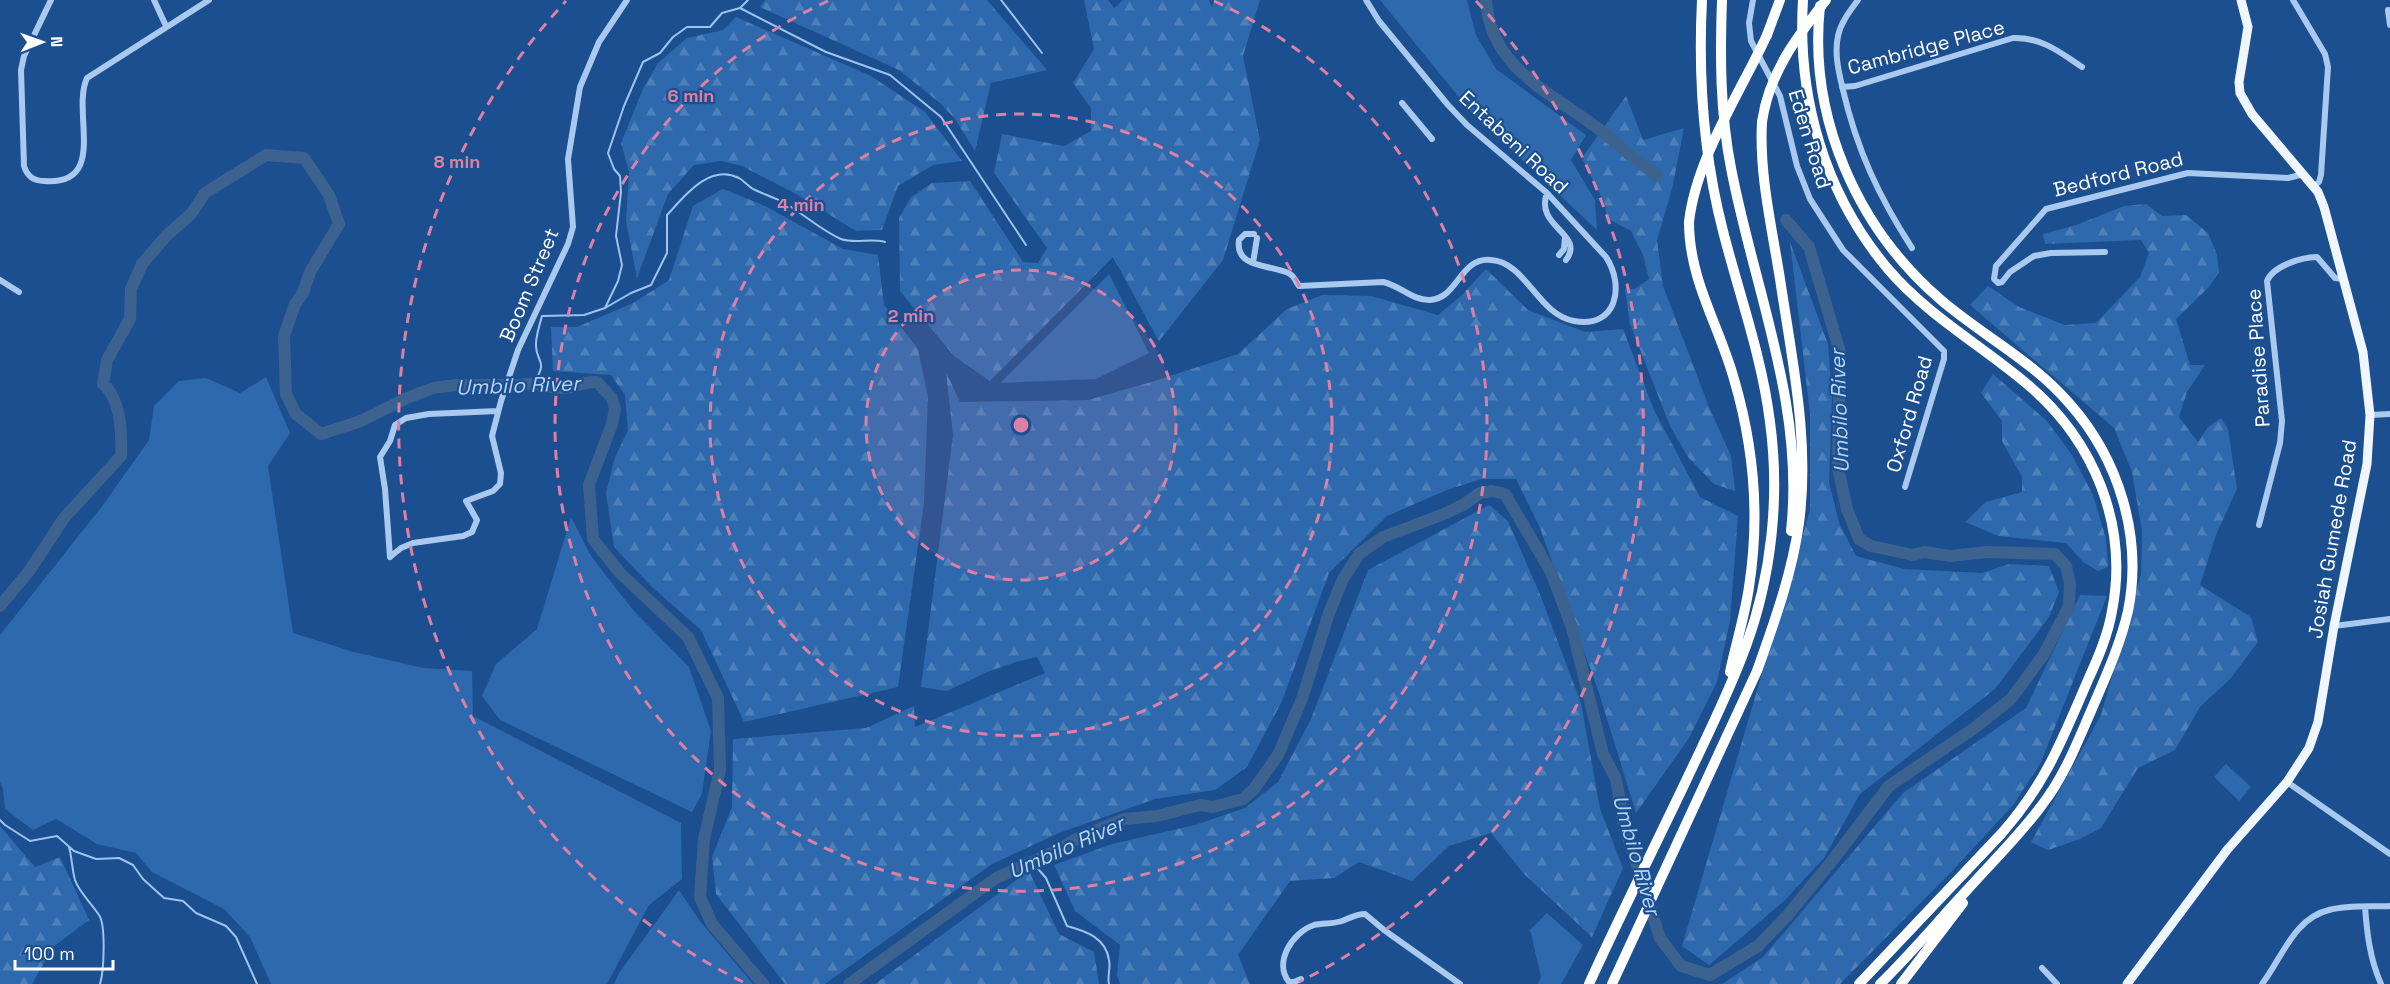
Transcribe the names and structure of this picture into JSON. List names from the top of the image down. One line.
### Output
{"streets":{"main road":["Josiah Gumede Road"],"street":["Cambridge Place","Eden Road","Entabeni Road","Bedford Road","Boom Street","Paradise Place","Oxford Road"]},"crossings":[["Eden Road","Oxford Road"],["Bedford Road","Josiah Gumede Road"],["Paradise Place","Josiah Gumede Road"]],"water":["Umbilo River"],"scale_bar":"100 m","north":"right","rings":["6 min","8 min","4 min","2 min"]}
